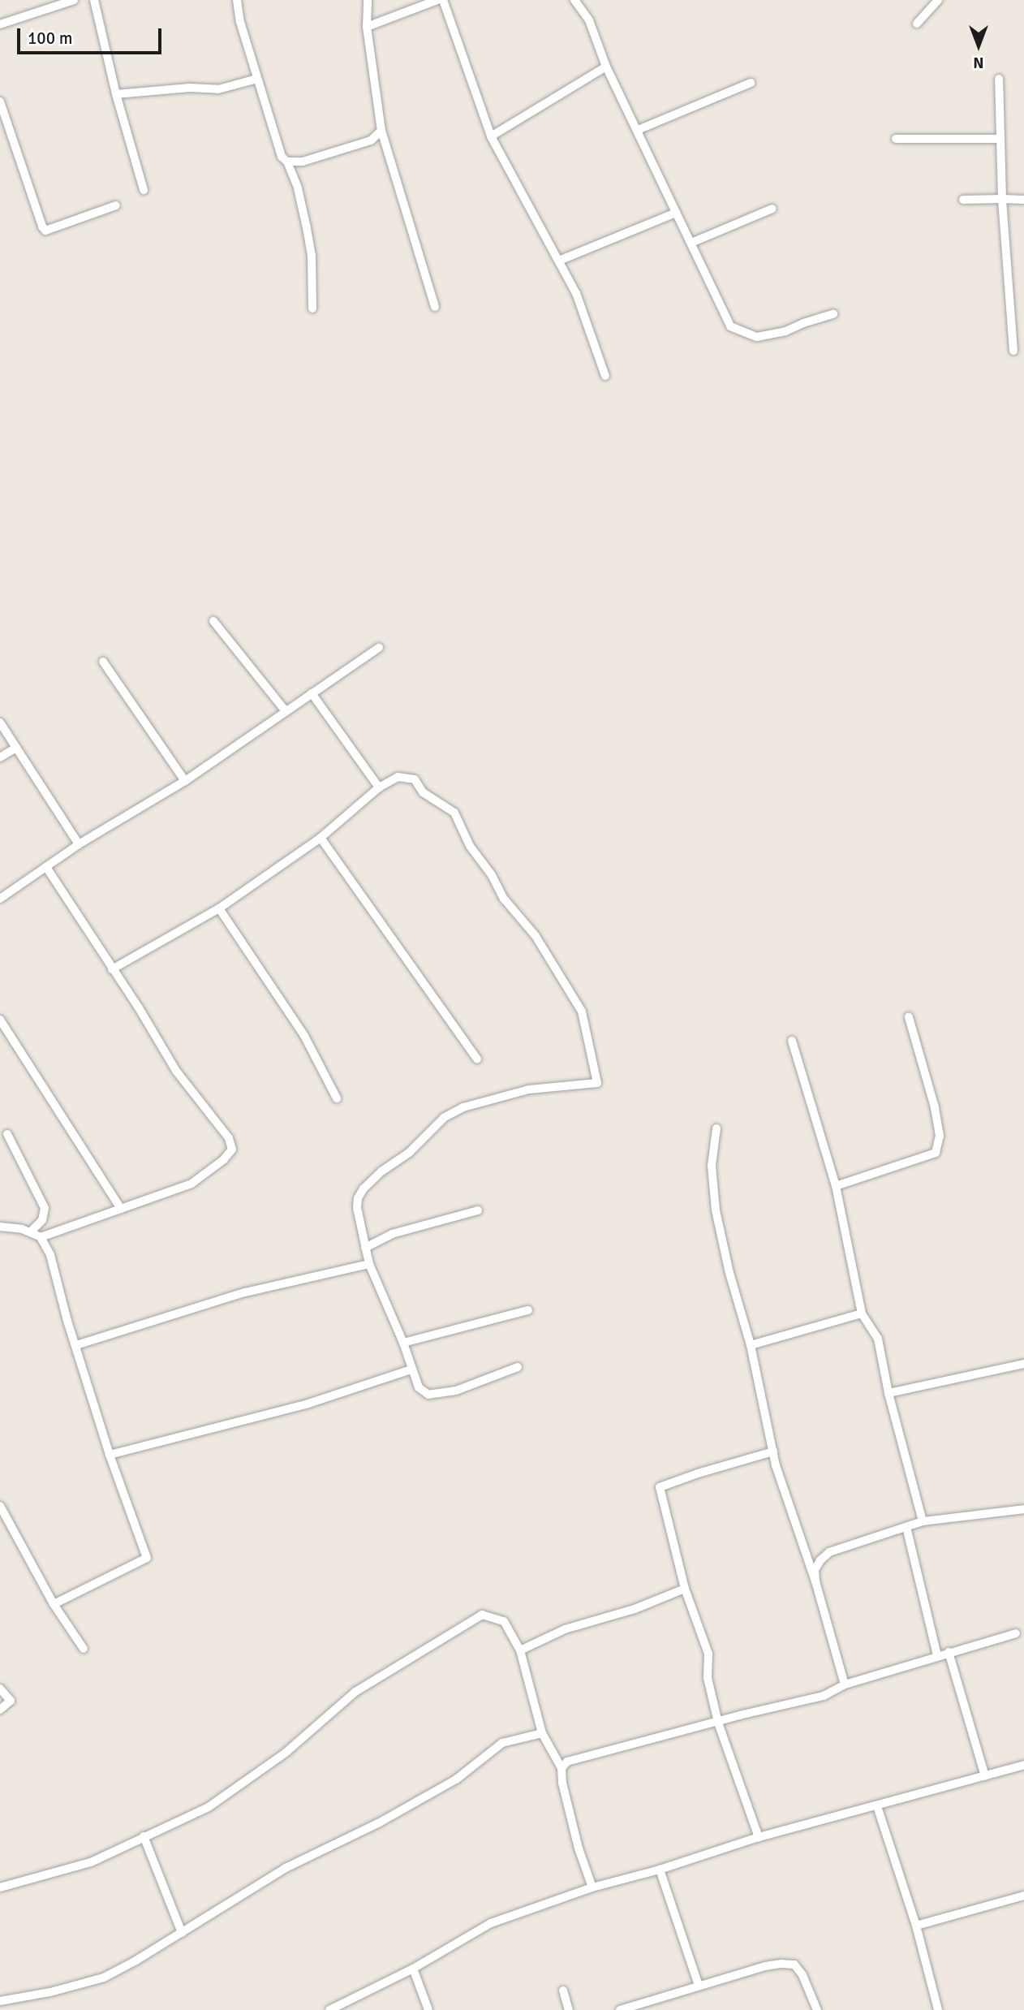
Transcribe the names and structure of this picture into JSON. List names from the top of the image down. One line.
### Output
{"scale_bar":"100 m","north":"bottom"}
